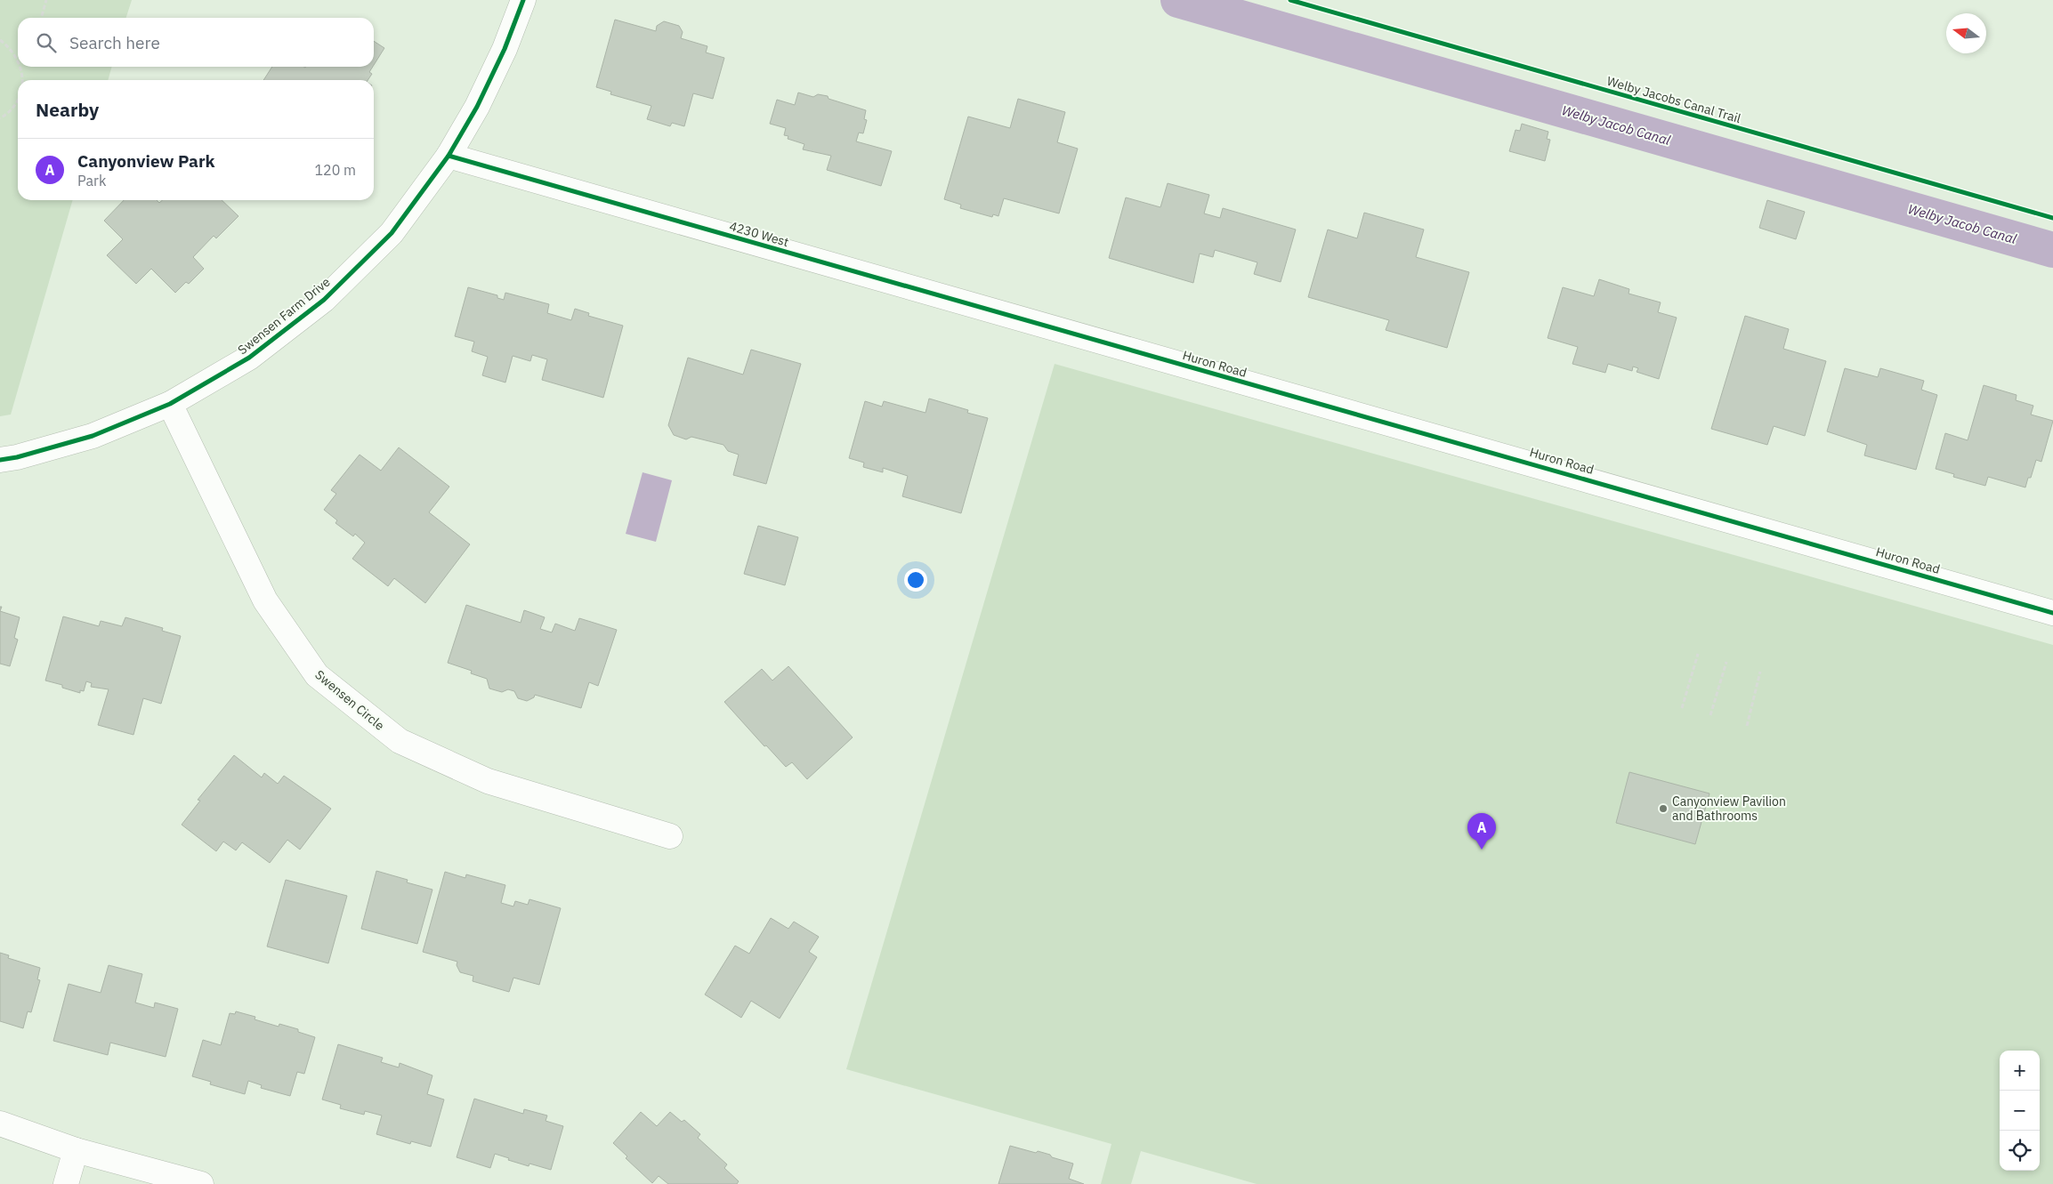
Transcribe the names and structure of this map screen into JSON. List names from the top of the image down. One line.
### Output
{"streets":{"street":["4230 West","Swensen Farm Drive","Huron Road","Swensen Circle"],"cycle path":["Welby Jacobs Canal Trail"]},"crossings":[["4230 West","Swensen Farm Drive"],["4230 West","Huron Road"],["Swensen Farm Drive","Swensen Circle"]],"water":["Welby Jacob Canal"],"places":["Canyonview Pavilion and Bathrooms"],"north":"left","page":{"search":"Search here","heading":"Nearby","list":[{"mark":"A","name":"Canyonview Park","note":"Park","value":"120 m"}],"pins":"A","map_buttons":["+","−"]}}
